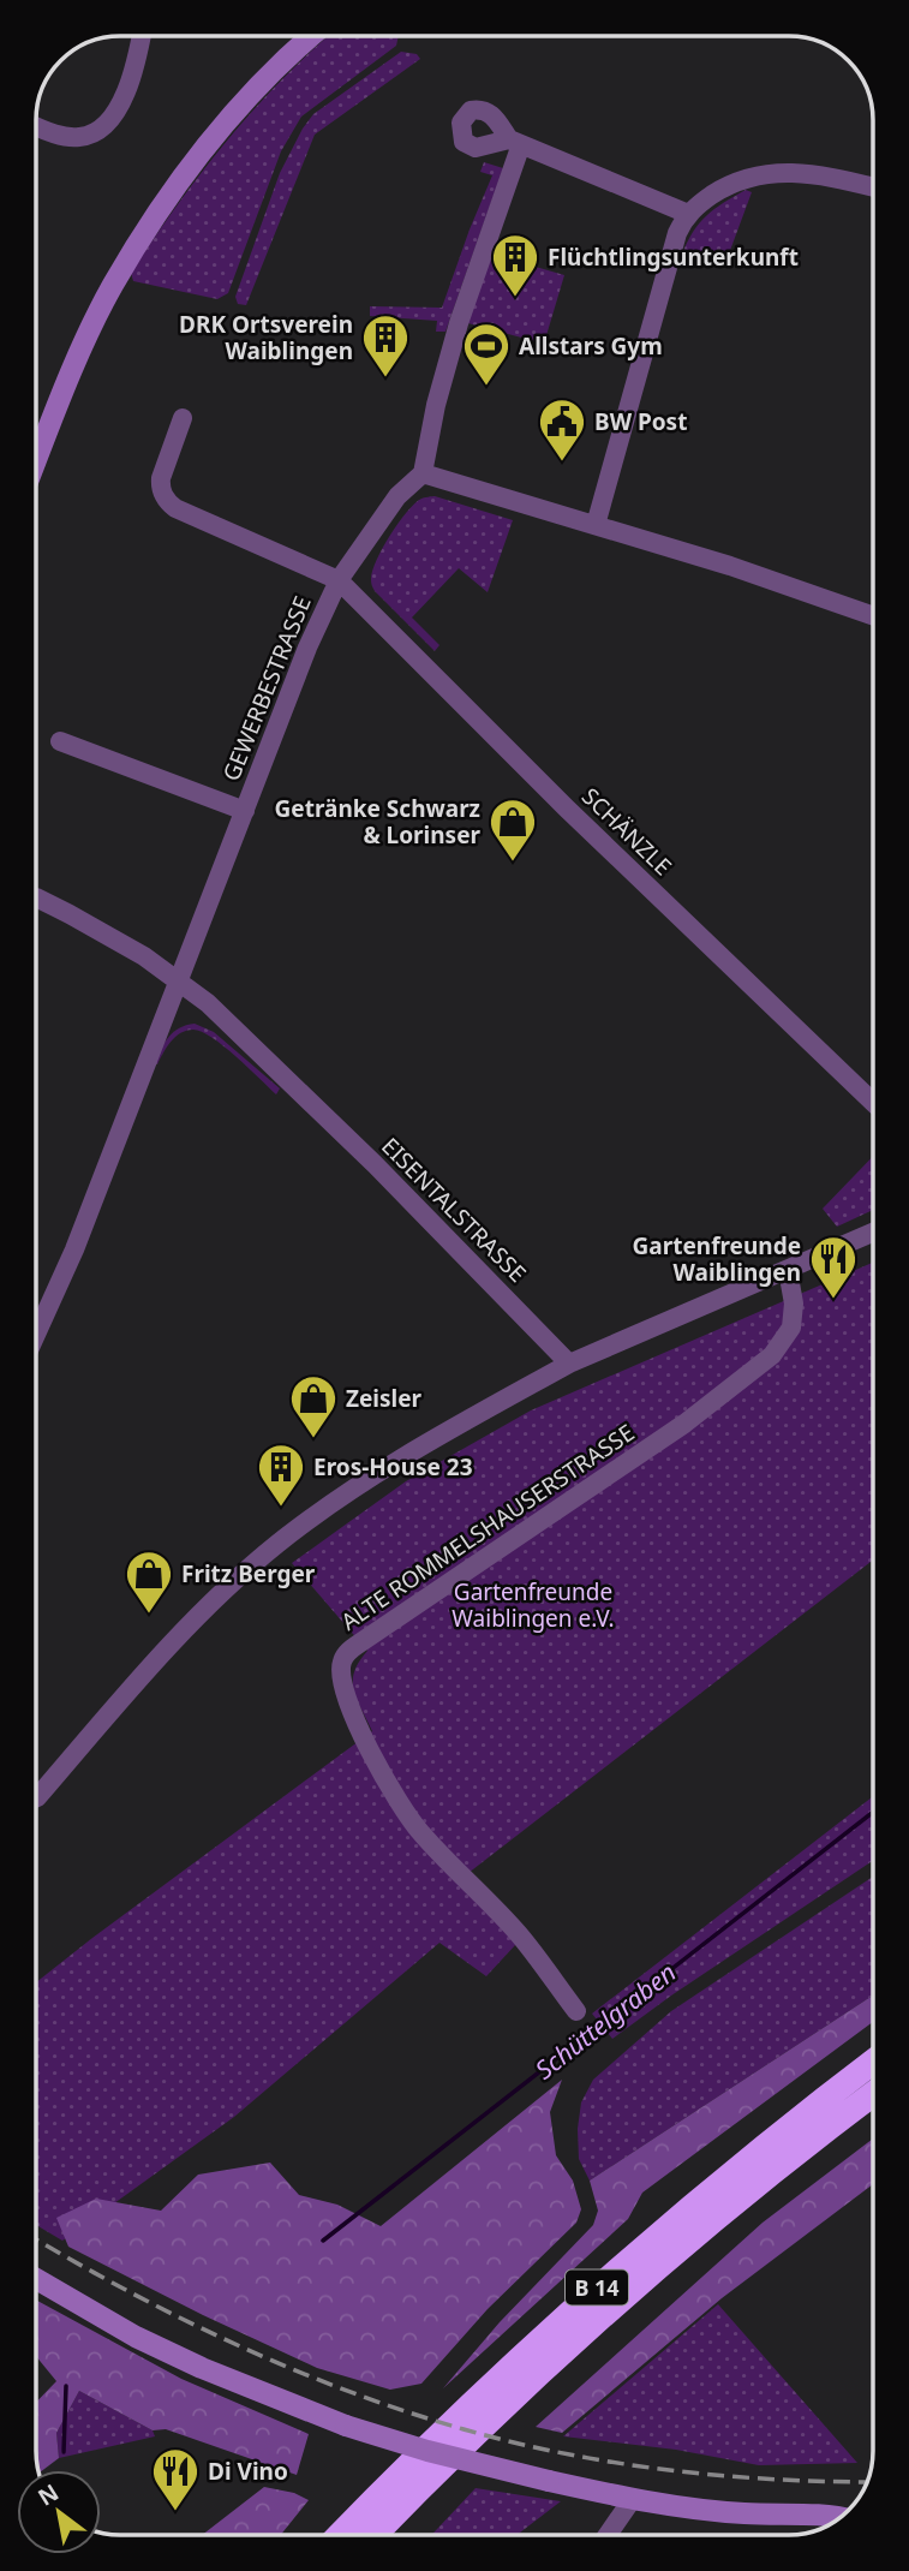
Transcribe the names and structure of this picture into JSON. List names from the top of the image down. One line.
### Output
{"streets":{"highway":["B 14"],"street":["GEWERBESTRASSE","SCHÄNZLE","EISENTALSTRASSE","ALTE ROMMELSHAUSERSTRASSE"]},"crossings":[["GEWERBESTRASSE","SCHÄNZLE"],["GEWERBESTRASSE","EISENTALSTRASSE"]],"water":["Schüttelgraben"],"parks":["Gartenfreunde Waiblingen e.V."],"places":{"building":["Flüchtlingsunterkunft","DRK Ortsverein Waiblingen","Eros-House 23"],"sports":["Allstars Gym"],"public building":["BW Post"],"shop":["Getränke Schwarz & Lorinser","Zeisler","Fritz Berger"],"restaurant":["Gartenfreunde Waiblingen","Di Vino"]},"north":"top left"}
